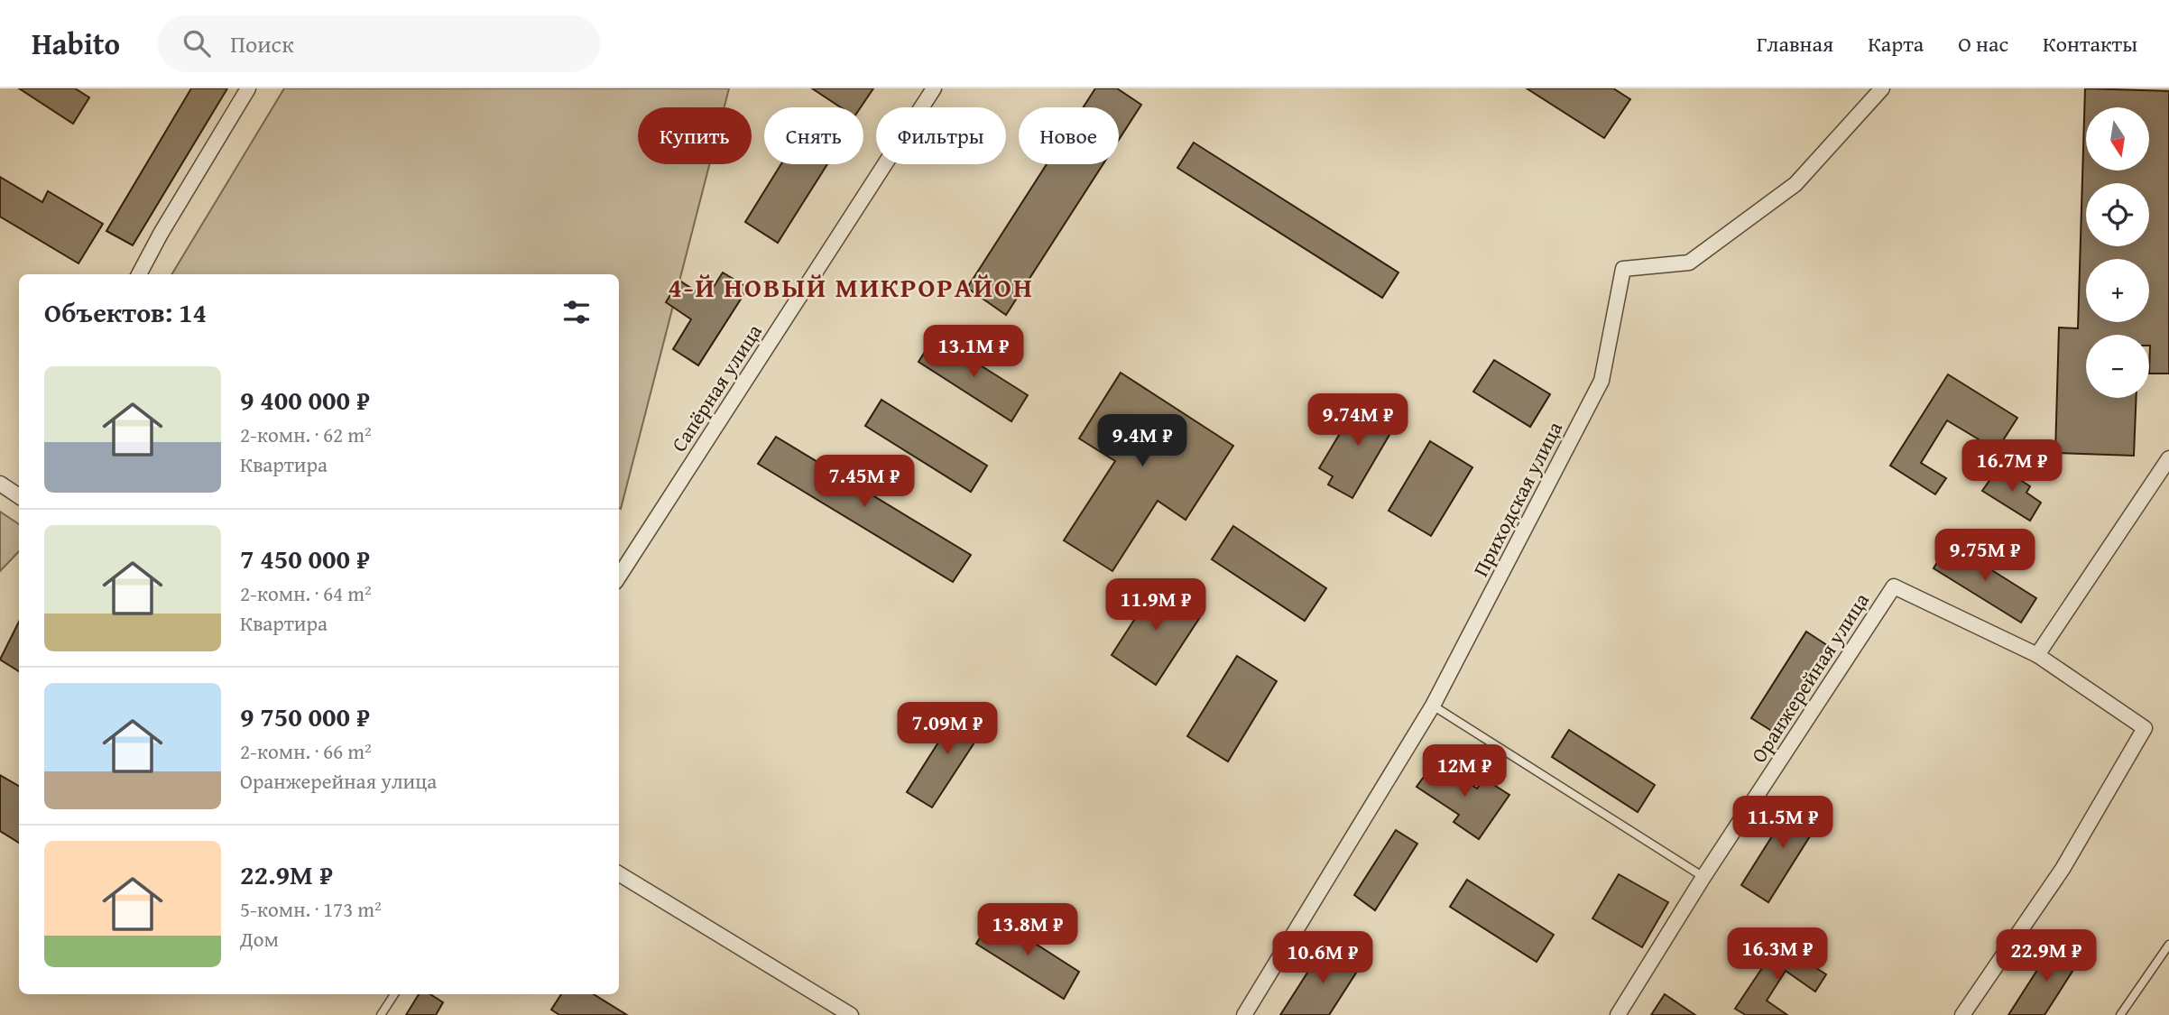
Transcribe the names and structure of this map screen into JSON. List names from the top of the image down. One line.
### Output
{"streets":{"street":["Сапёрная улица","Приходская улица","Оранжерейная улица"]},"districts":["4-Й НОВЫЙ МИКРОРАЙОН"],"north":"bottom","page":{"header":"Habito","search":"Поиск","nav":["Главная","Карта","О нас","Контакты"],"map_buttons":["+","−"],"chip":["Купить","Снять","Фильтры","Новое"],"heading":"Объектов: 14","price":["13.1M ₽","9.74M ₽","9.4M ₽","16.7M ₽","7.45M ₽","9.75M ₽","11.9M ₽","7.09M ₽","12M ₽","11.5M ₽","13.8M ₽","16.3M ₽","22.9M ₽","10.6M ₽"],"list":[{"name":"9 400 000 ₽","note":"2-комн. · 62 m² · Квартира"},{"name":"7 450 000 ₽","note":"2-комн. · 64 m² · Квартира"},{"name":"9 750 000 ₽","note":"2-комн. · 66 m² · Оранжерейная улица"},{"name":"22.9M ₽","note":"5-комн. · 173 m² · Дом"}]}}
